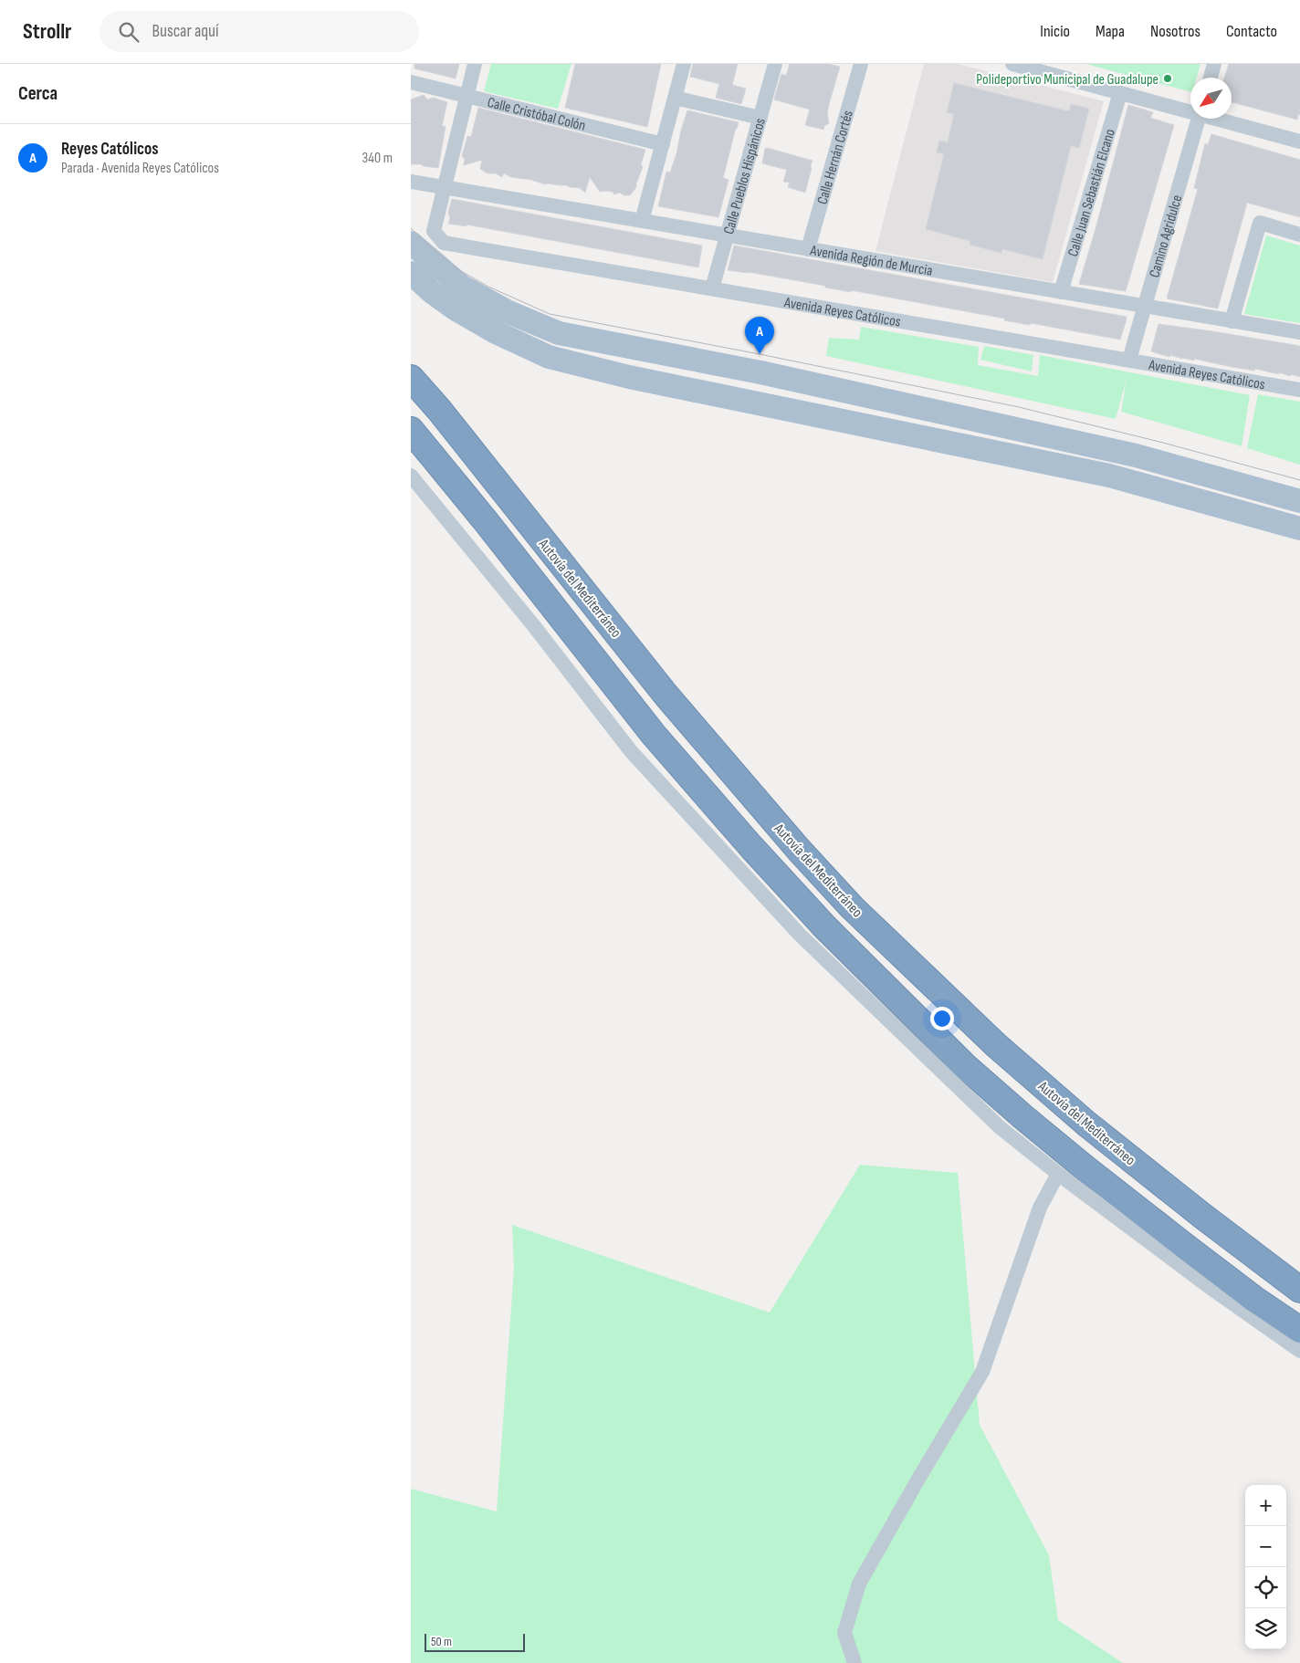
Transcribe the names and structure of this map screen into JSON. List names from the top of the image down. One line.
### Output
{"streets":{"highway":["Autovía del Mediterráneo"],"street":["Calle Cristóbal Colón","Calle Hernán Cortés","Calle Pueblos Hispánicos","Calle Juan Sebastián Elcano","Camino Agridulce","Avenida Región de Murcia","Avenida Reyes Católicos"]},"crossings":[["Calle Hernán Cortés","Avenida Región de Murcia"],["Calle Pueblos Hispánicos","Avenida Región de Murcia"],["Calle Pueblos Hispánicos","Avenida Reyes Católicos"],["Calle Juan Sebastián Elcano","Avenida Región de Murcia"],["Camino Agridulce","Avenida Región de Murcia"],["Camino Agridulce","Avenida Reyes Católicos"],["Avenida Región de Murcia","Avenida Reyes Católicos"]],"places":["Polideportivo Municipal de Guadalupe"],"scale_bar":"50 m","north":"bottom left","page":{"header":"Strollr","search":"Buscar aquí","nav":["Inicio","Mapa","Nosotros","Contacto"],"heading":"Cerca","list":[{"mark":"A","name":"Reyes Católicos","note":"Parada · Avenida Reyes Católicos","value":"340 m"}],"pins":"A","map_buttons":["+","−"],"scale":"50 m"}}
